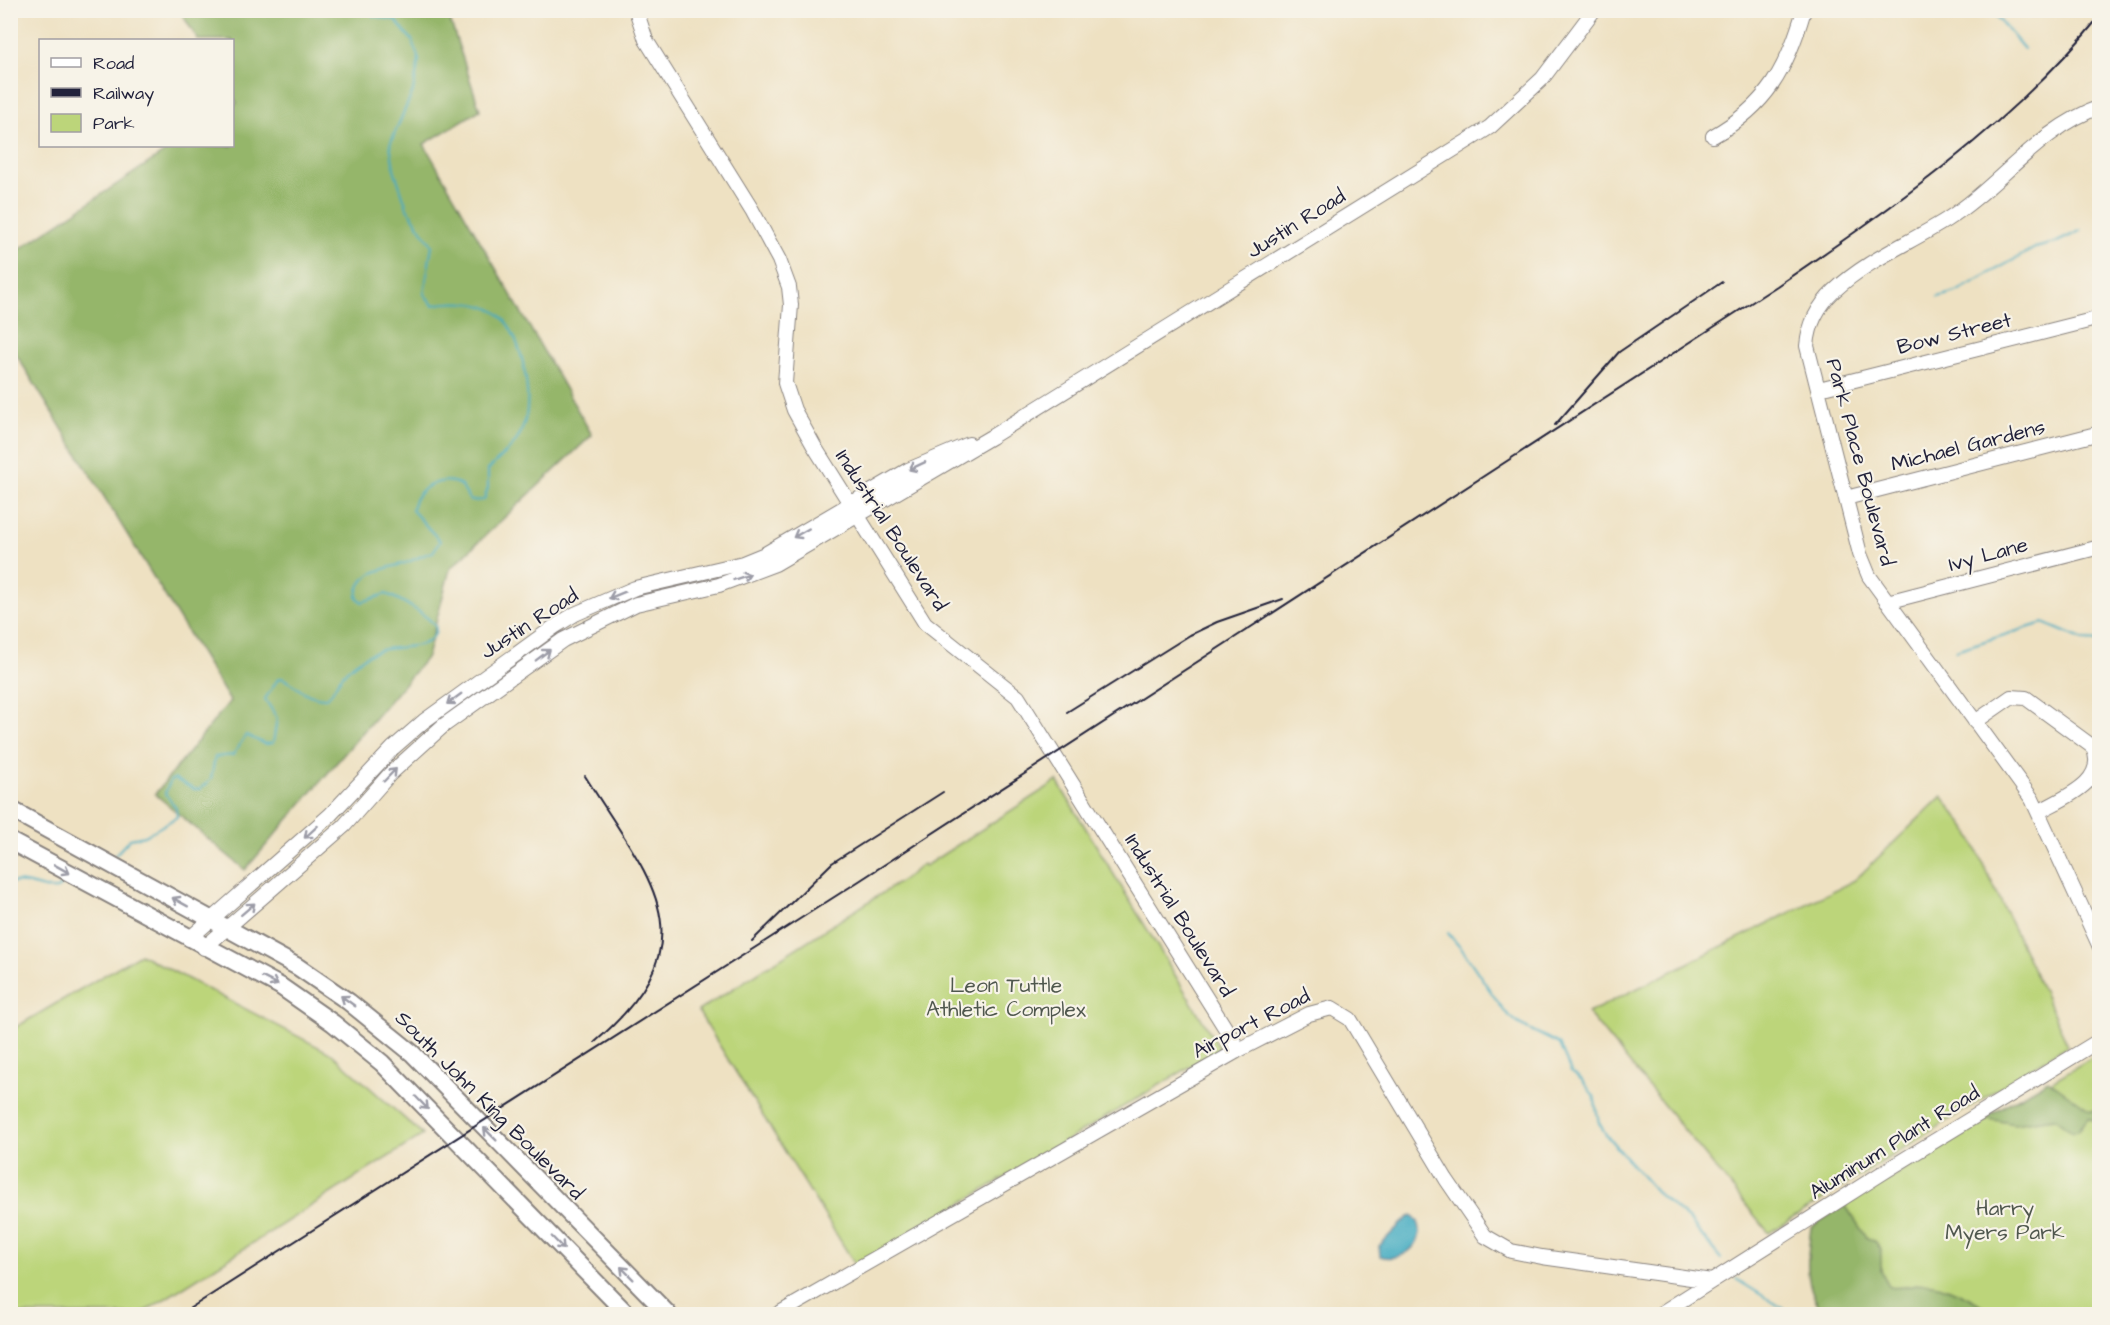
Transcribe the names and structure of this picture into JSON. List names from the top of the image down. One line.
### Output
{"streets":{"main road":["South John King Boulevard"],"street":["Justin Road","Bow Street","Michael Gardens","Park Place Boulevard","Industrial Boulevard","Ivy Lane","Airport Road","Aluminum Plant Road"]},"crossings":[["Justin Road","Industrial Boulevard"],["Justin Road","South John King Boulevard"],["Bow Street","Park Place Boulevard"],["Michael Gardens","Park Place Boulevard"],["Park Place Boulevard","Ivy Lane"],["Industrial Boulevard","Airport Road"],["Airport Road","Aluminum Plant Road"]],"parks":["Leon Tuttle Athletic Complex","Harry Myers Park"],"legend":["Road","Railway","Park"]}
